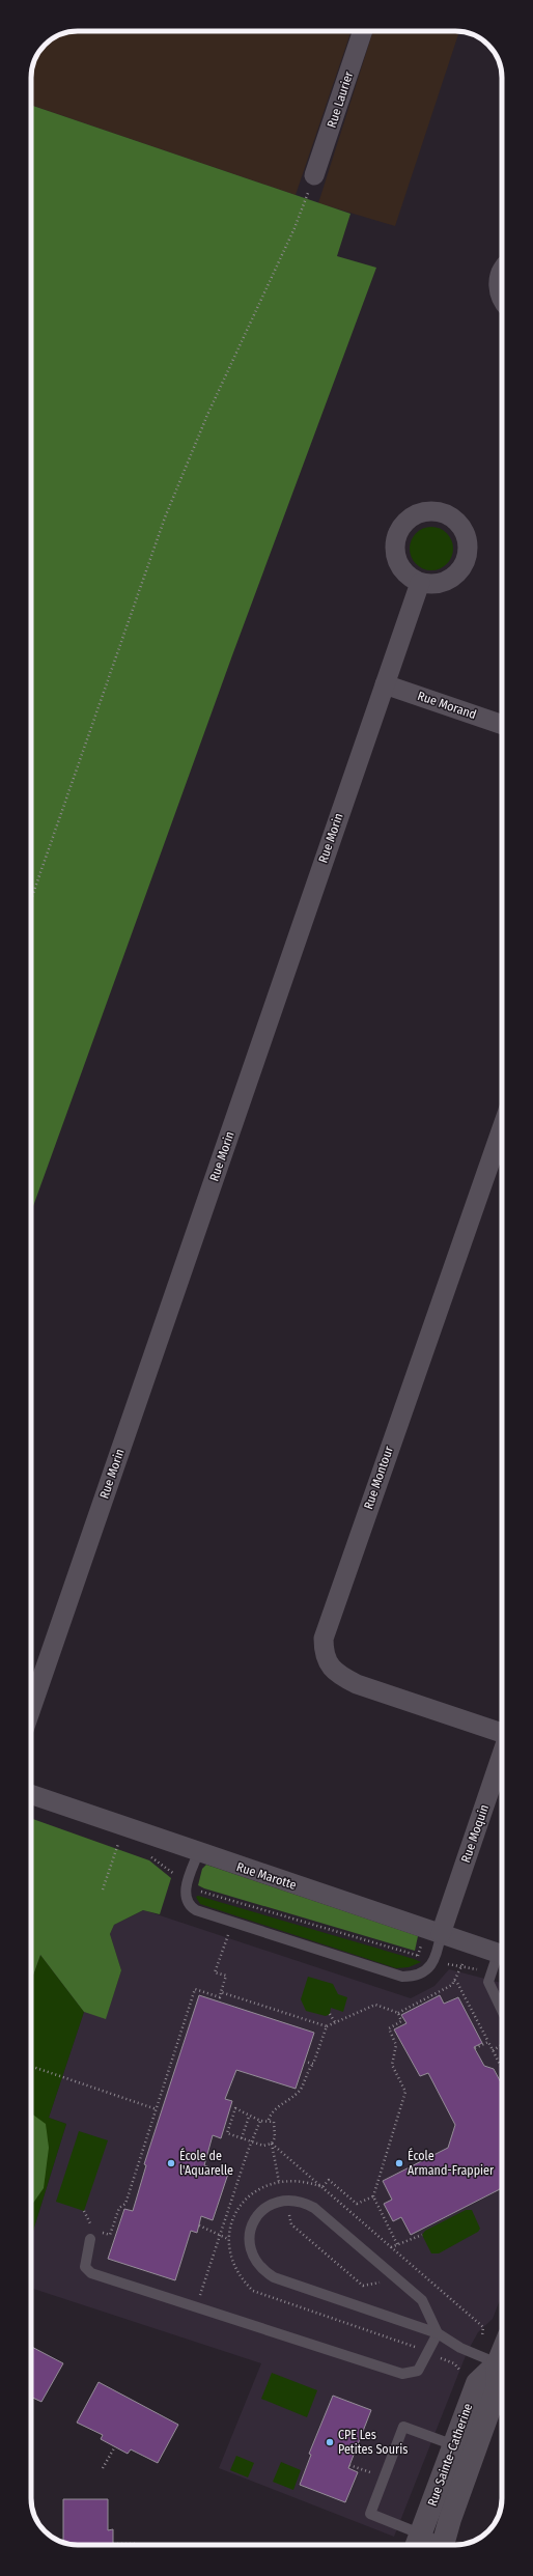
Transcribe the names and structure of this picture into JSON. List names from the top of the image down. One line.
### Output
{"streets":{"street":["Rue Laurier","Rue Morand","Rue Morin","Rue Montour","Rue Moquin","Rue Marotte","Rue Sainte-Catherine"]},"crossings":[["Rue Morand","Rue Morin"],["Rue Moquin","Rue Marotte"]],"places":["École de l'Aquarelle","École Armand-Frappier","CPE Les Petites Souris"]}
